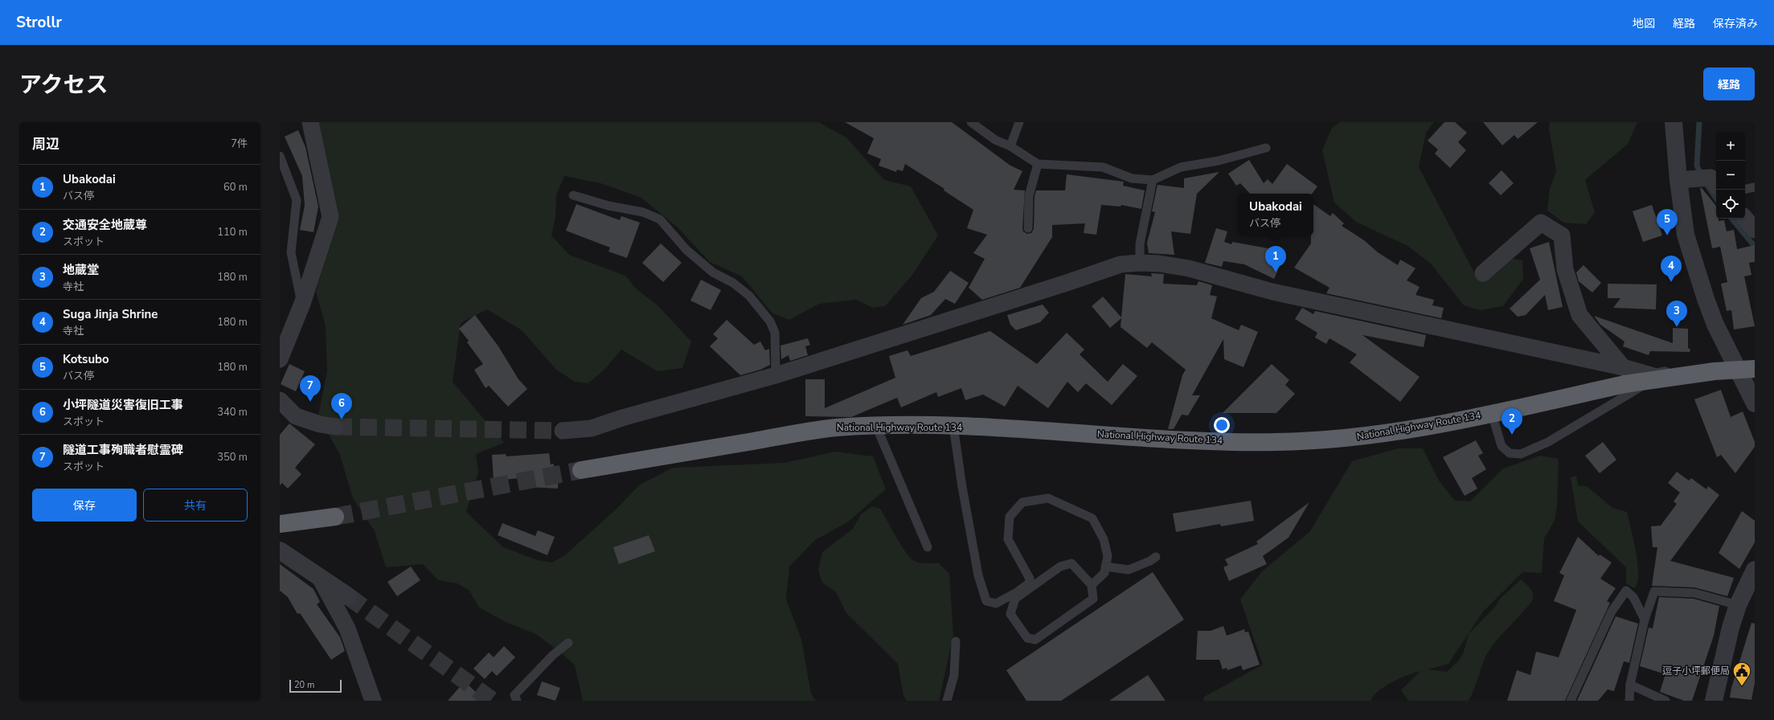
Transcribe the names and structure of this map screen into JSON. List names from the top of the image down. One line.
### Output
{"streets":{"highway":["National Highway Route 134"]},"places":{"public building":["逗子小坪郵便局"]},"scale_bar":"20 m","page":{"header":"Strollr","nav":["地図","経路","保存済み"],"title":"アクセス","buttons":["経路",["保存","共有"]],"heading":["周辺","7件"],"map_buttons":["+","−"],"list":[{"mark":"1","name":"Ubakodai","note":"バス停","value":"60 m"},{"mark":"2","name":"交通安全地蔵尊","note":"スポット","value":"110 m"},{"mark":"3","name":"地蔵堂","note":"寺社","value":"180 m"},{"mark":"4","name":"Suga Jinja Shrine","note":"寺社","value":"180 m"},{"mark":"5","name":"Kotsubo","note":"バス停","value":"180 m"},{"mark":"6","name":"小坪隧道災害復旧工事","note":"スポット","value":"340 m"},{"mark":"7","name":"隧道工事殉職者慰霊碑","note":"スポット","value":"350 m"}],"popup":["Ubakodai","バス停"],"pins":["5","1","4","3","7","6","2"],"scale":"20 m"}}
